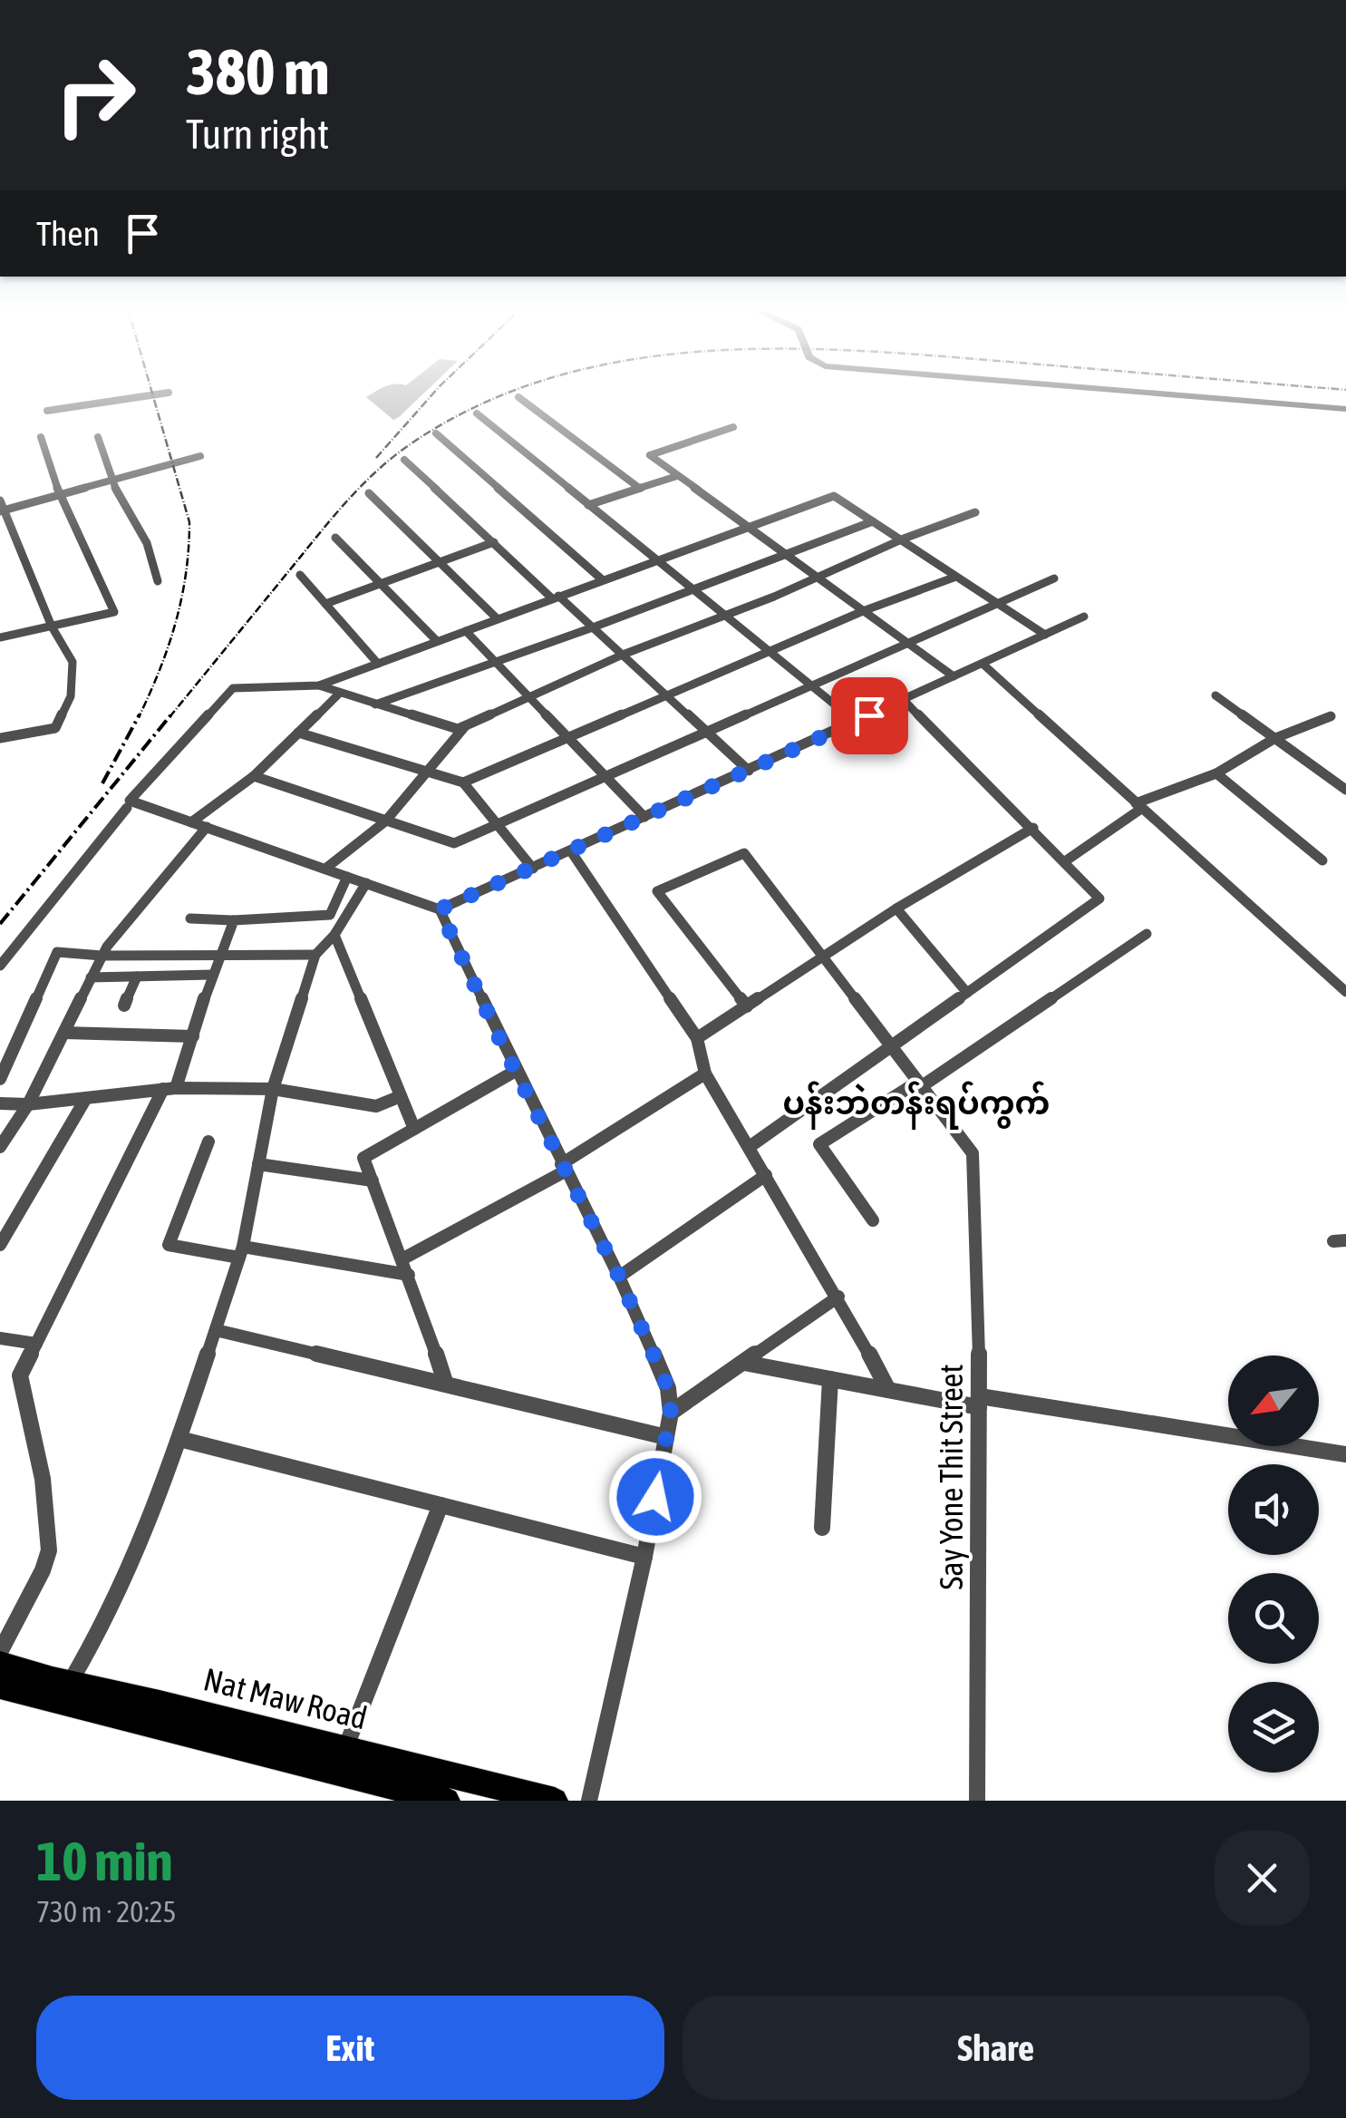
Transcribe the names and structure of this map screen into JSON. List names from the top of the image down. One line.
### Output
{"streets":{"main road":["Nat Maw Road"],"street":["Say Yone Thit Street"]},"districts":["ပန်းဘဲတန်းရပ်ကွက်"],"north":"bottom left","page":{"turn":["380 m","Turn right"],"then":"Then","heading":["10 min","730 m · 20:25"],"buttons":["Exit","Share"]}}
